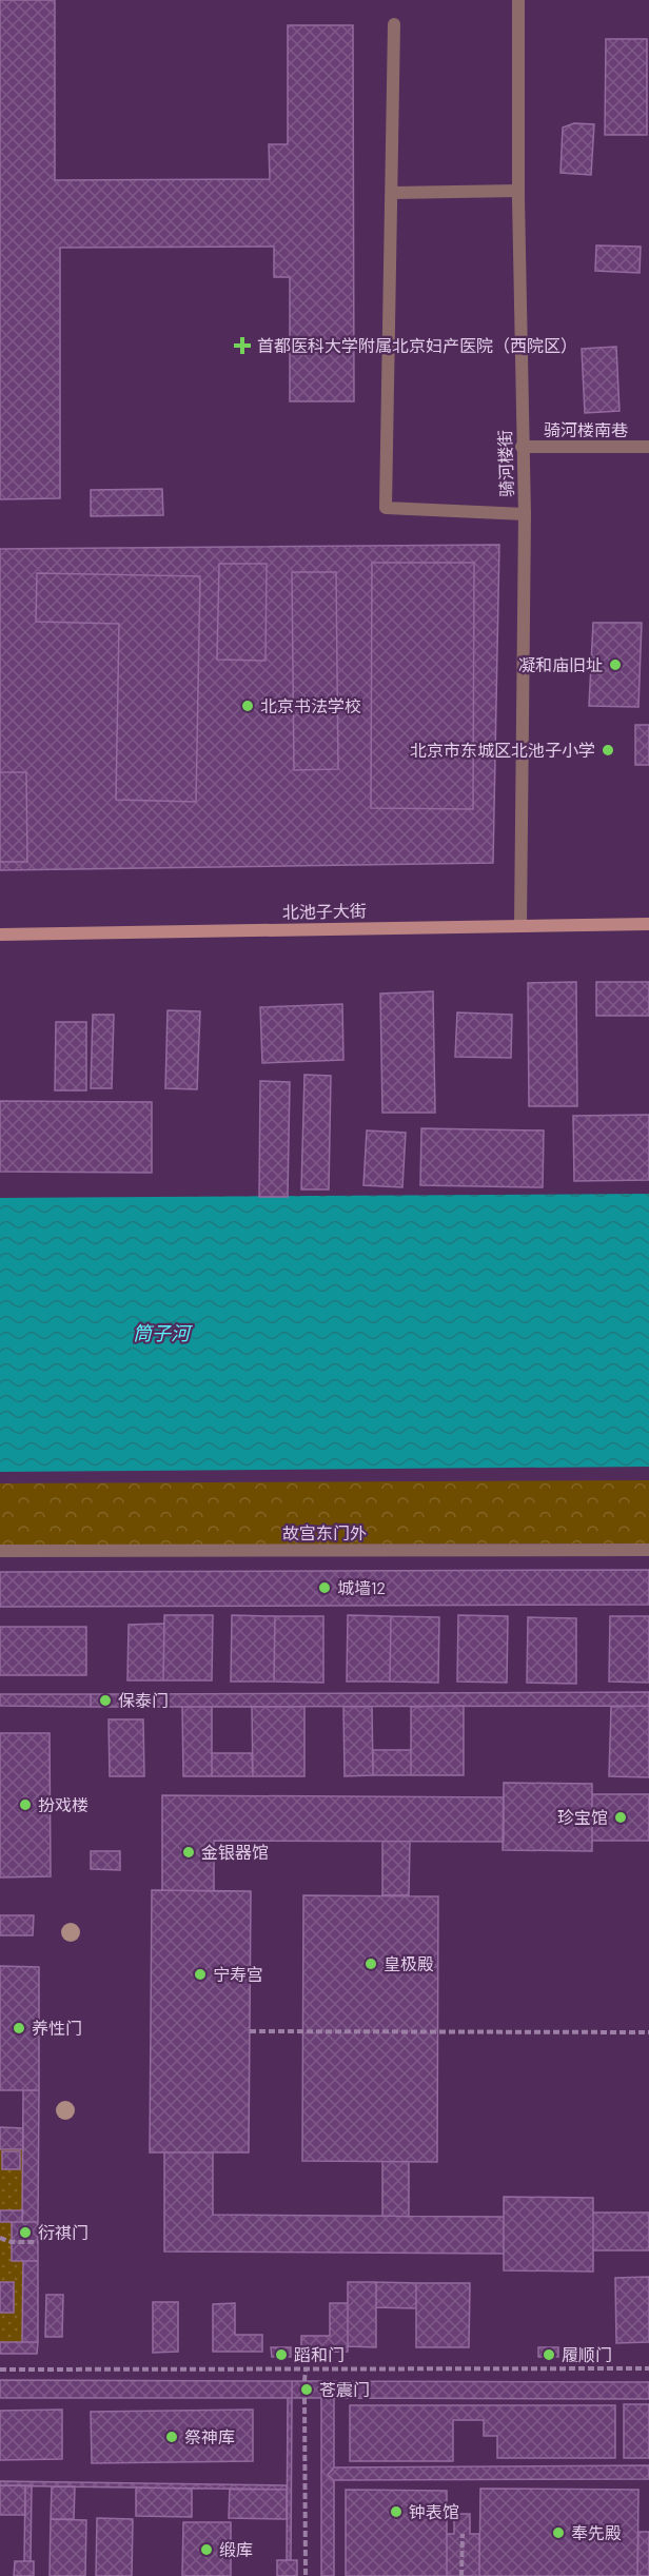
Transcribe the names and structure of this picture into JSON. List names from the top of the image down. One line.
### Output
{"streets":{"street":["骑河楼南巷","骑河楼街","北池子大街","故宫东门外"]},"crossings":[["骑河楼南巷","骑河楼街"],["骑河楼街","北池子大街"]],"water":["筒子河"],"places":{"health":["首都医科大学附属北京妇产医院（西院区）"],"other":["凝和庙旧址","北京书法学校","北京市东城区北池子小学","城墙12","保泰门","扮戏楼","珍宝馆","金银器馆","皇极殿","宁寿宫","养性门","衍祺门","蹈和门","履顺门","苍震门","祭神库","钟表馆","奉先殿","缎库"]}}
